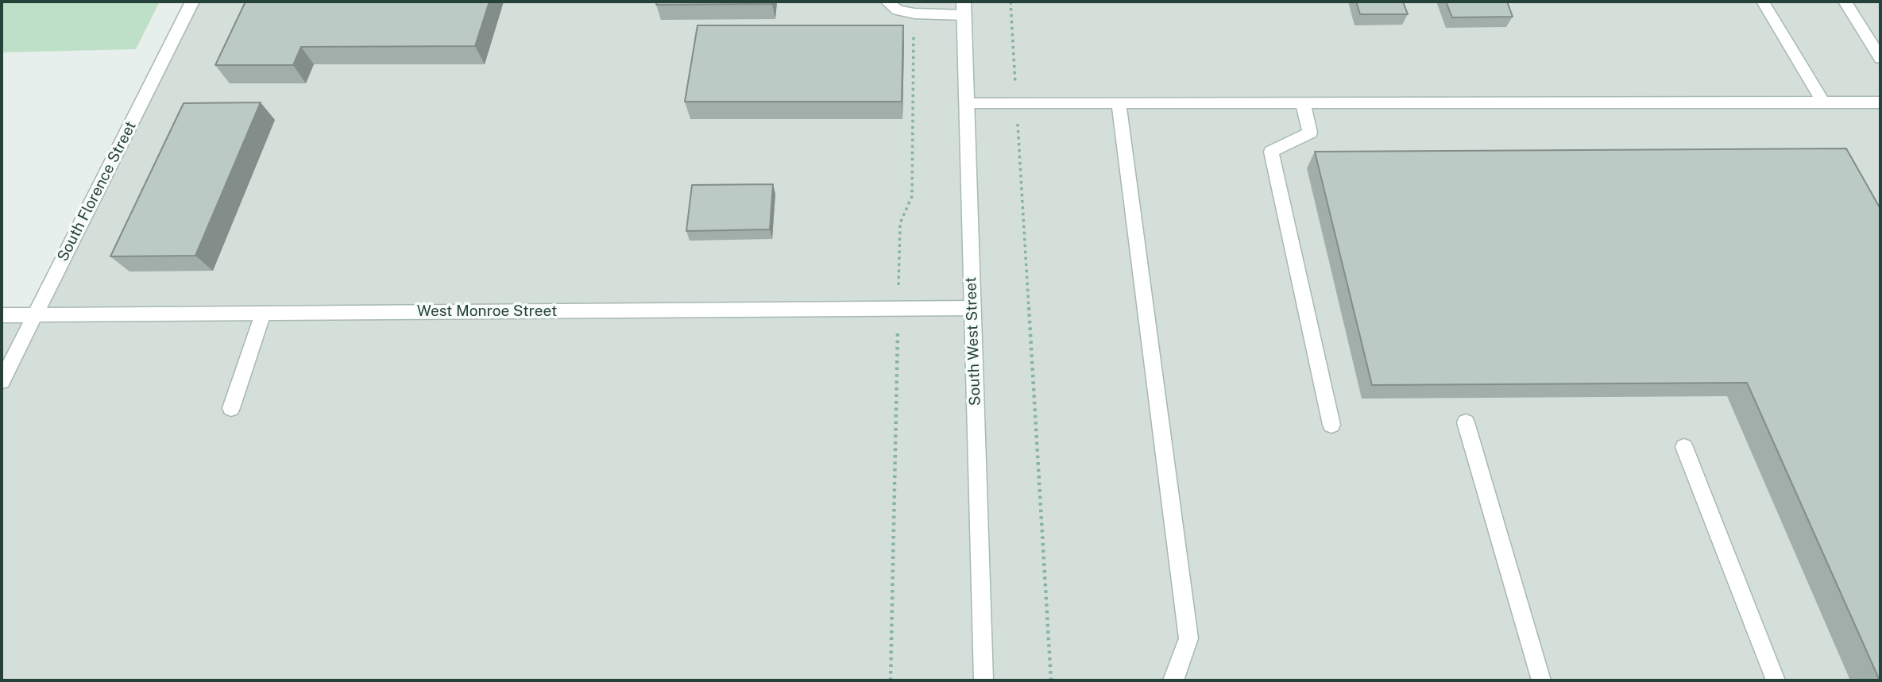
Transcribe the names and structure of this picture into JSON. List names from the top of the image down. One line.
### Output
{"streets":{"street":["South Florence Street","West Monroe Street","South West Street"]},"crossings":[["South Florence Street","West Monroe Street"],["West Monroe Street","South West Street"]]}
